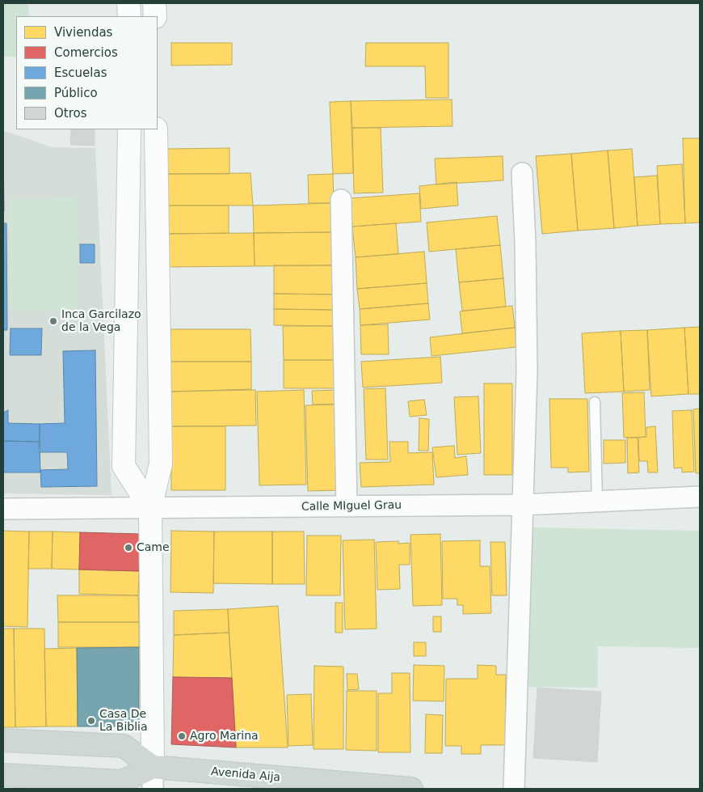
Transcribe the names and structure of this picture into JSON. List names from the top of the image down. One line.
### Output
{"streets":{"main road":["Avenida Aija"],"street":["Calle MIguel Grau"]},"places":["Inca Garcilazo de la Vega","Came","Casa De La Biblia","Agro Marina"],"legend":["Viviendas","Comercios","Escuelas","Público","Otros"]}
